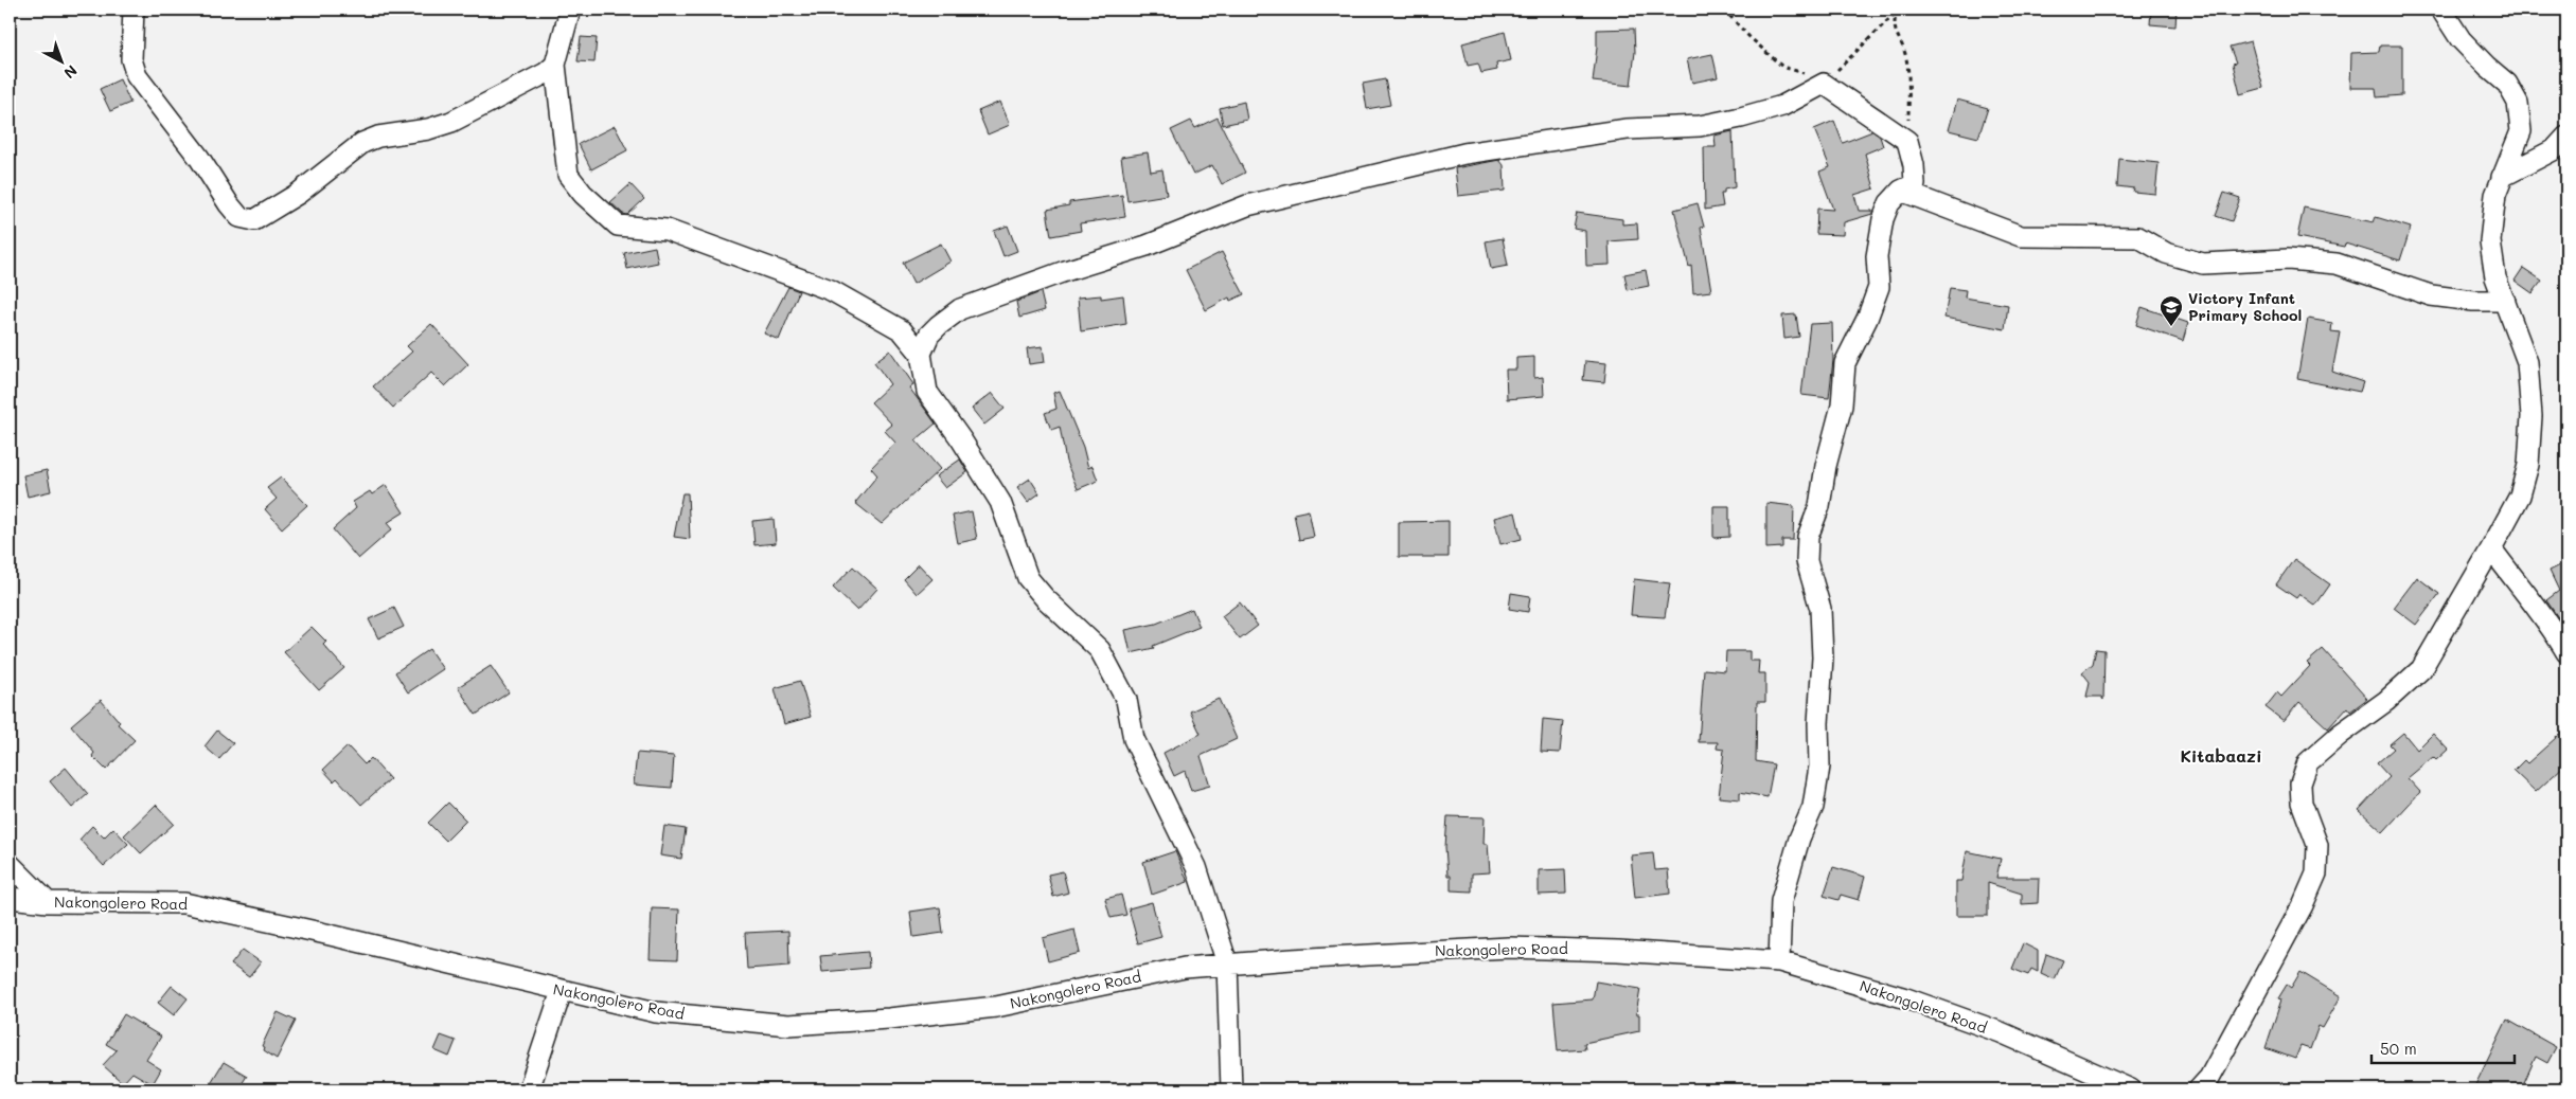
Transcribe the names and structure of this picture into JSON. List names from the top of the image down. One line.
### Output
{"streets":{"street":["Nakongolero Road"]},"districts":["Kitabaazi"],"places":{"school or university":["Victory Infant Primary School"]},"scale_bar":"50 m","north":"bottom right"}
